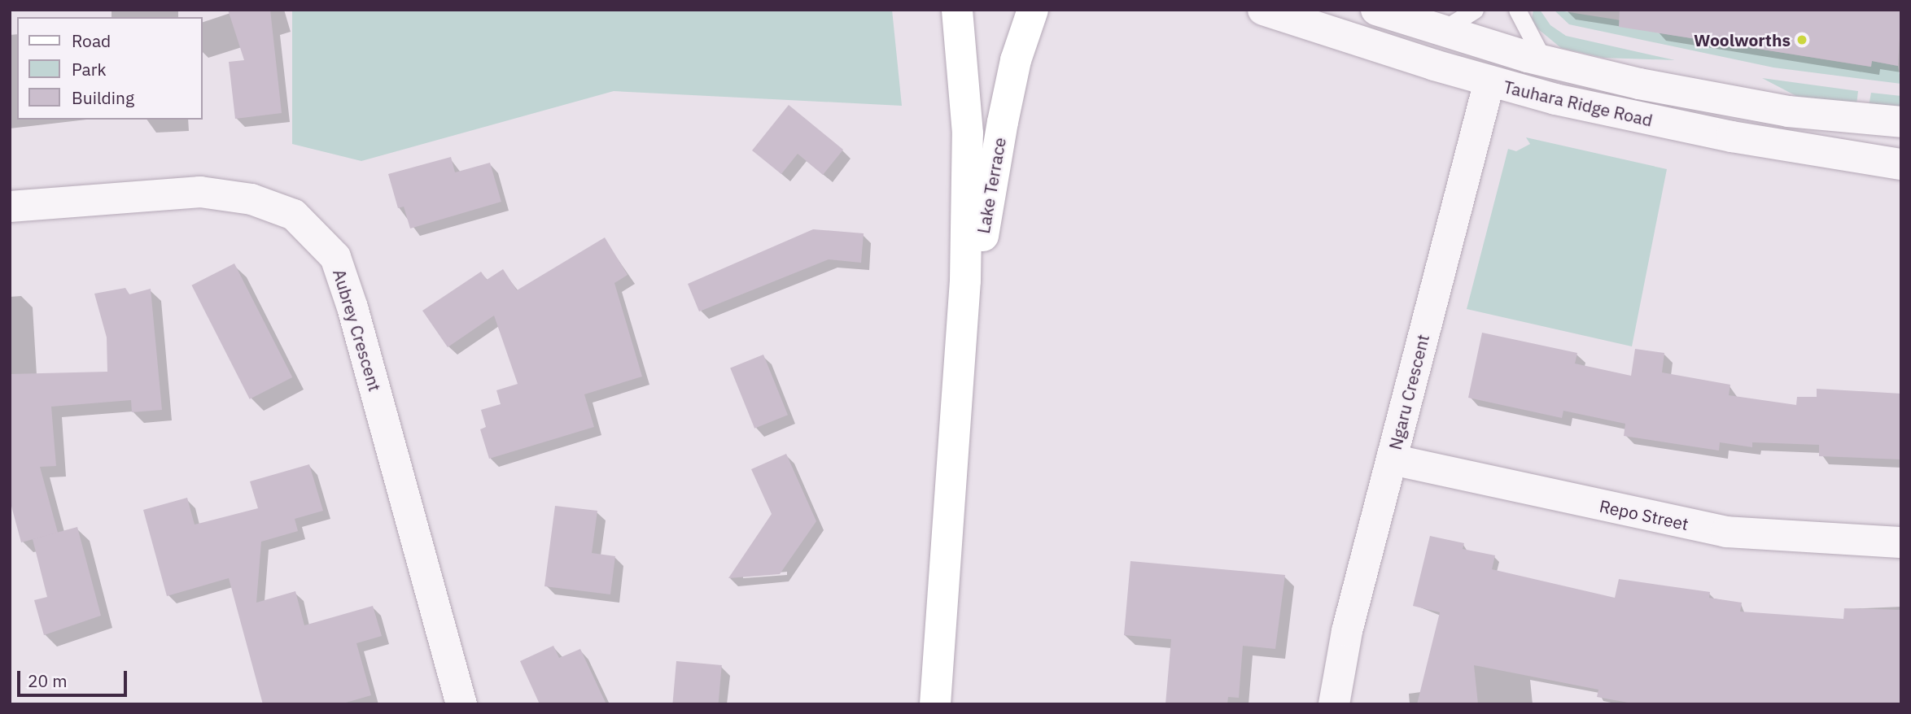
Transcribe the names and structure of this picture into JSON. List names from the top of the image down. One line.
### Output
{"streets":{"main road":["Lake Terrace"],"street":["Tauhara Ridge Road","Aubrey Crescent","Ngaru Crescent","Repo Street"]},"crossings":[["Tauhara Ridge Road","Ngaru Crescent"],["Ngaru Crescent","Repo Street"]],"places":["Woolworths"],"legend":["Road","Park","Building"],"scale_bar":"20 m"}
